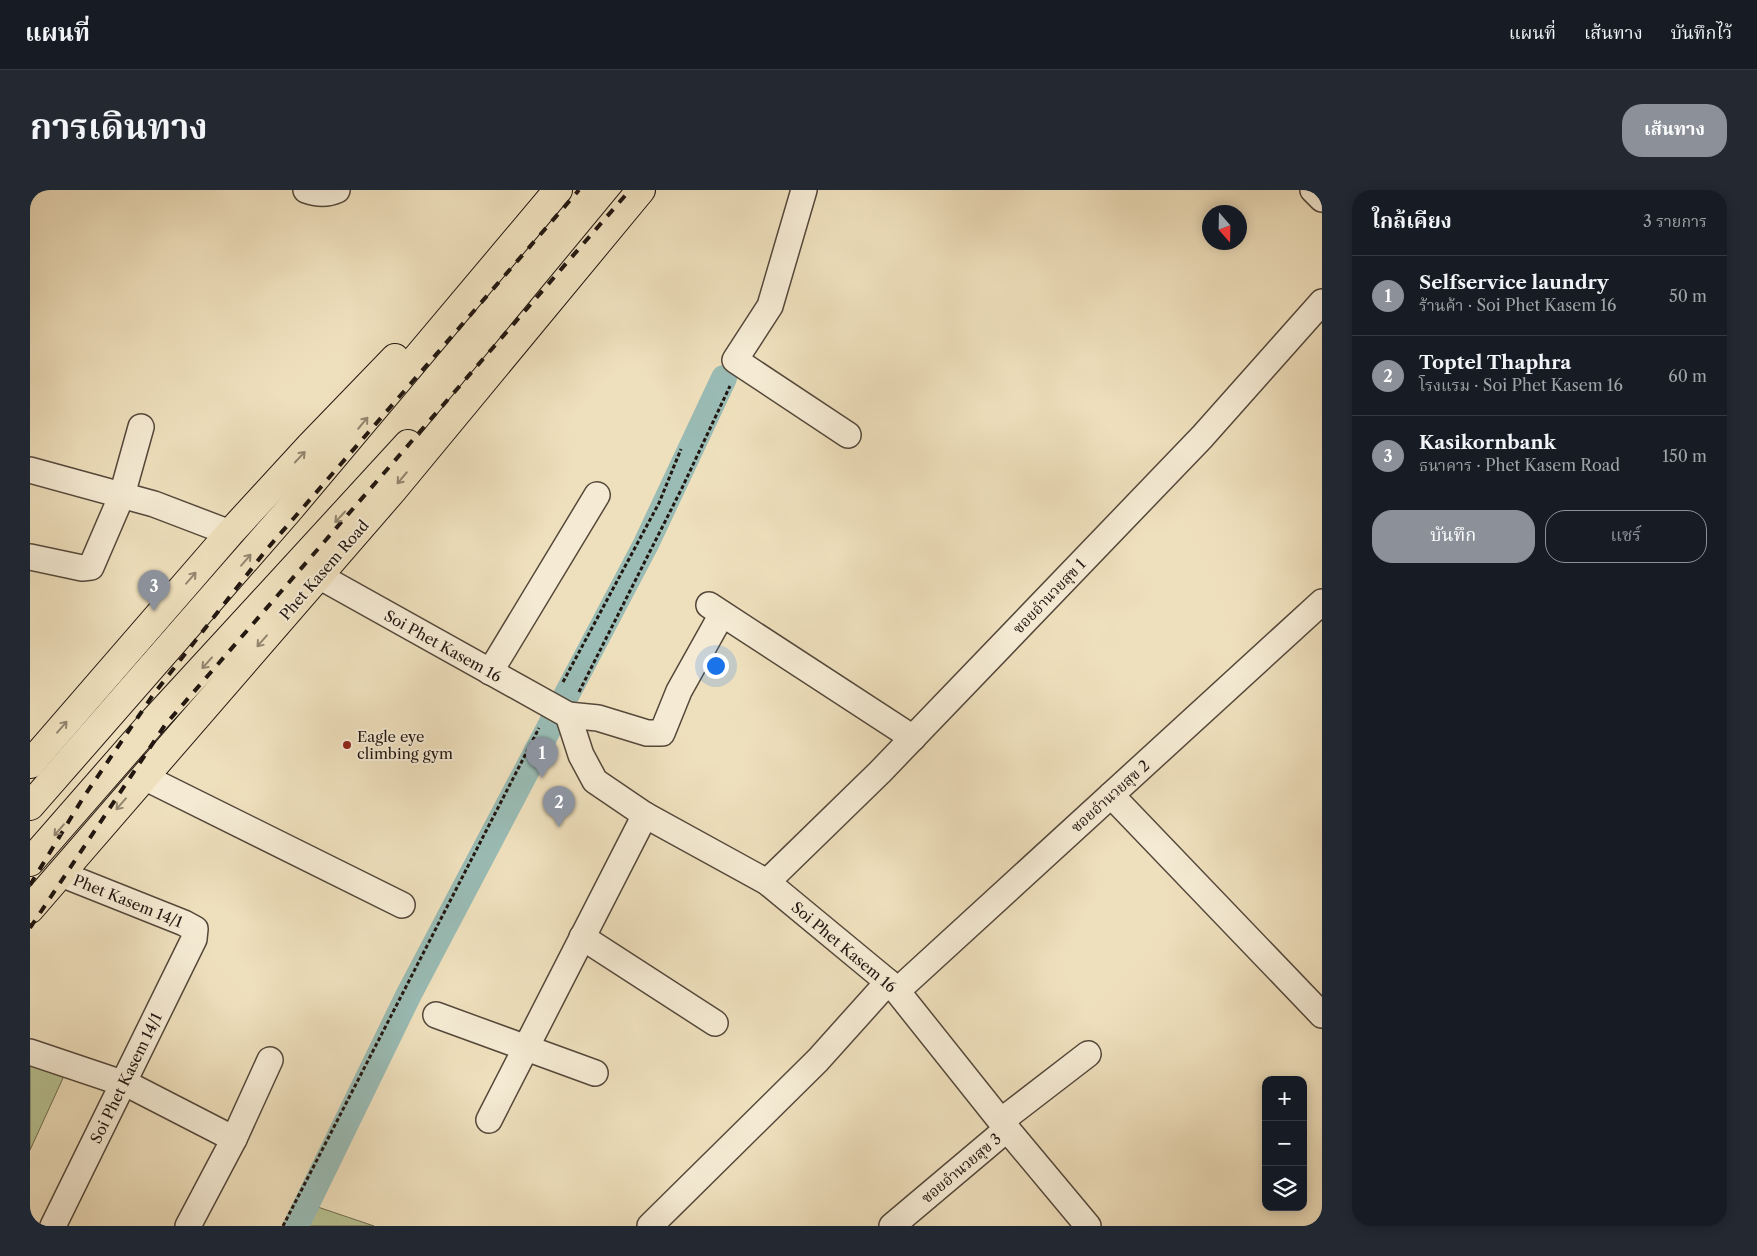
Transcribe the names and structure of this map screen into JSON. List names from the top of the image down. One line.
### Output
{"streets":{"main road":["Phet Kasem Road"],"street":["ซอยอำนวยสุข 1","Soi Phet Kasem 16","ซอยอำนวยสุข 2","Phet Kasem 14/1","Soi Phet Kasem 14/1","ซอยอำนวยสุข 3"]},"crossings":[["Phet Kasem Road","Soi Phet Kasem 16"],["Phet Kasem Road","Phet Kasem 14/1"],["ซอยอำนวยสุข 1","Soi Phet Kasem 16"],["Soi Phet Kasem 16","ซอยอำนวยสุข 2"],["Soi Phet Kasem 16","ซอยอำนวยสุข 3"],["Phet Kasem 14/1","Soi Phet Kasem 14/1"]],"places":["Eagle eye climbing gym"],"north":"bottom","page":{"header":"แผนที่","nav":["แผนที่","เส้นทาง","บันทึกไว้"],"title":"การเดินทาง","buttons":["เส้นทาง",["บันทึก","แชร์"]],"heading":["ใกล้เคียง","3 รายการ"],"list":[{"mark":"1","name":"Selfservice laundry","note":"ร้านค้า · Soi Phet Kasem 16","value":"50 m"},{"mark":"2","name":"Toptel Thaphra","note":"โรงแรม · Soi Phet Kasem 16","value":"60 m"},{"mark":"3","name":"Kasikornbank","note":"ธนาคาร · Phet Kasem Road","value":"150 m"}],"pins":["3","1","2"],"map_buttons":["+","−"]}}
